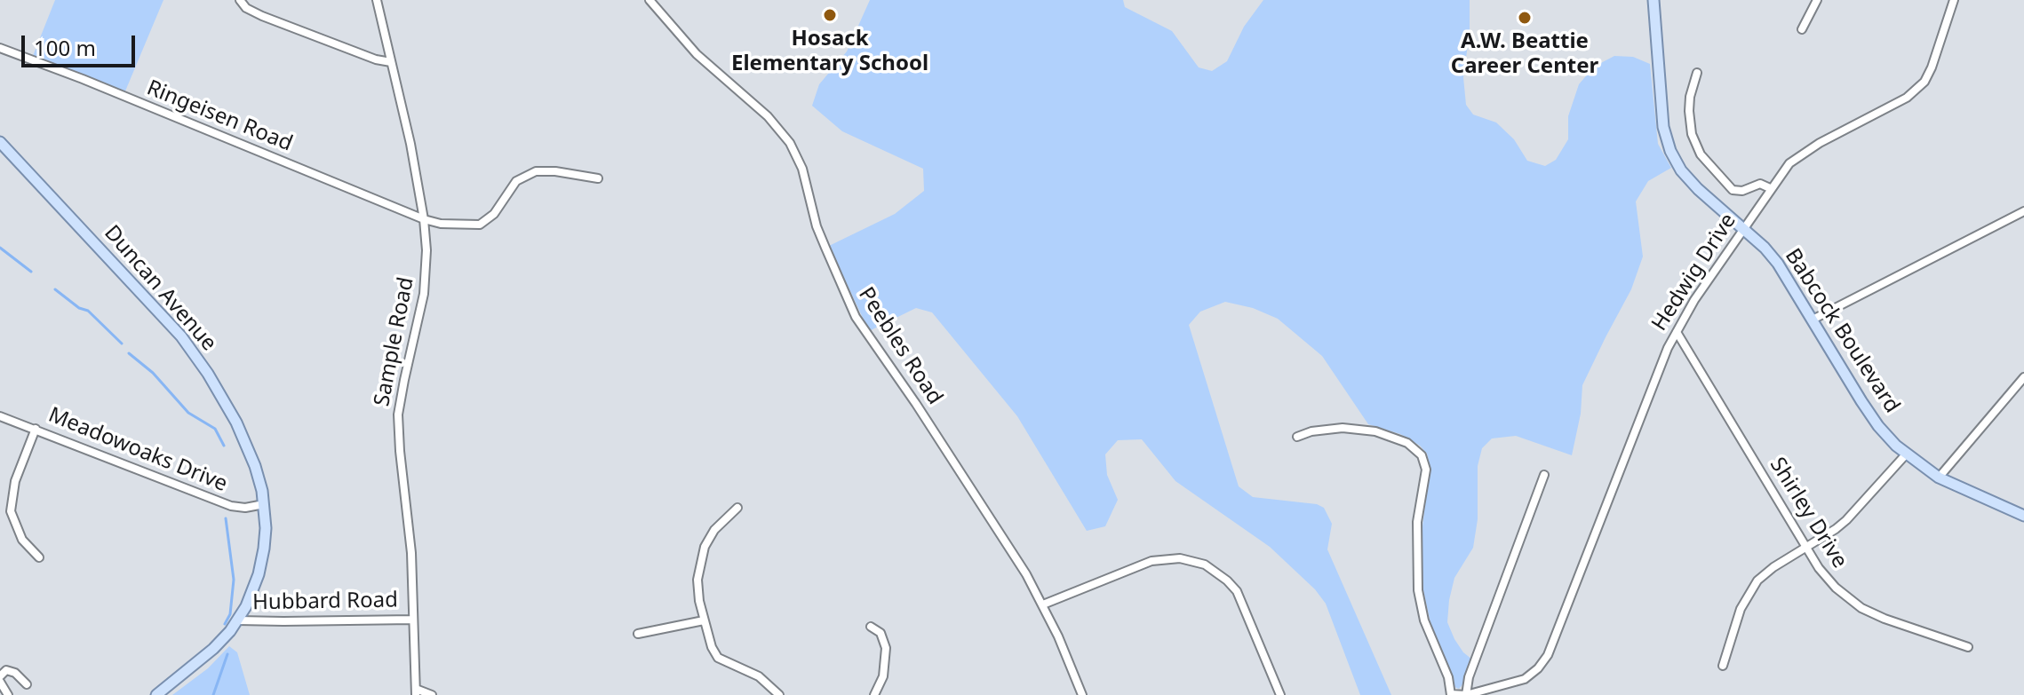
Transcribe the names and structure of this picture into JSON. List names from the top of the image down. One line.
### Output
{"streets":{"main road":["Duncan Avenue","Babcock Boulevard"],"street":["Ringeisen Road","Hedwig Drive","Sample Road","Peebles Road","Meadowoaks Drive","Shirley Drive","Hubbard Road"]},"crossings":[["Ringeisen Road","Sample Road"],["Hedwig Drive","Babcock Boulevard"],["Hedwig Drive","Shirley Drive"],["Duncan Avenue","Meadowoaks Drive"],["Duncan Avenue","Hubbard Road"],["Sample Road","Hubbard Road"]],"places":["Hosack Elementary School","A.W. Beattie Career Center"],"scale_bar":"100 m"}
